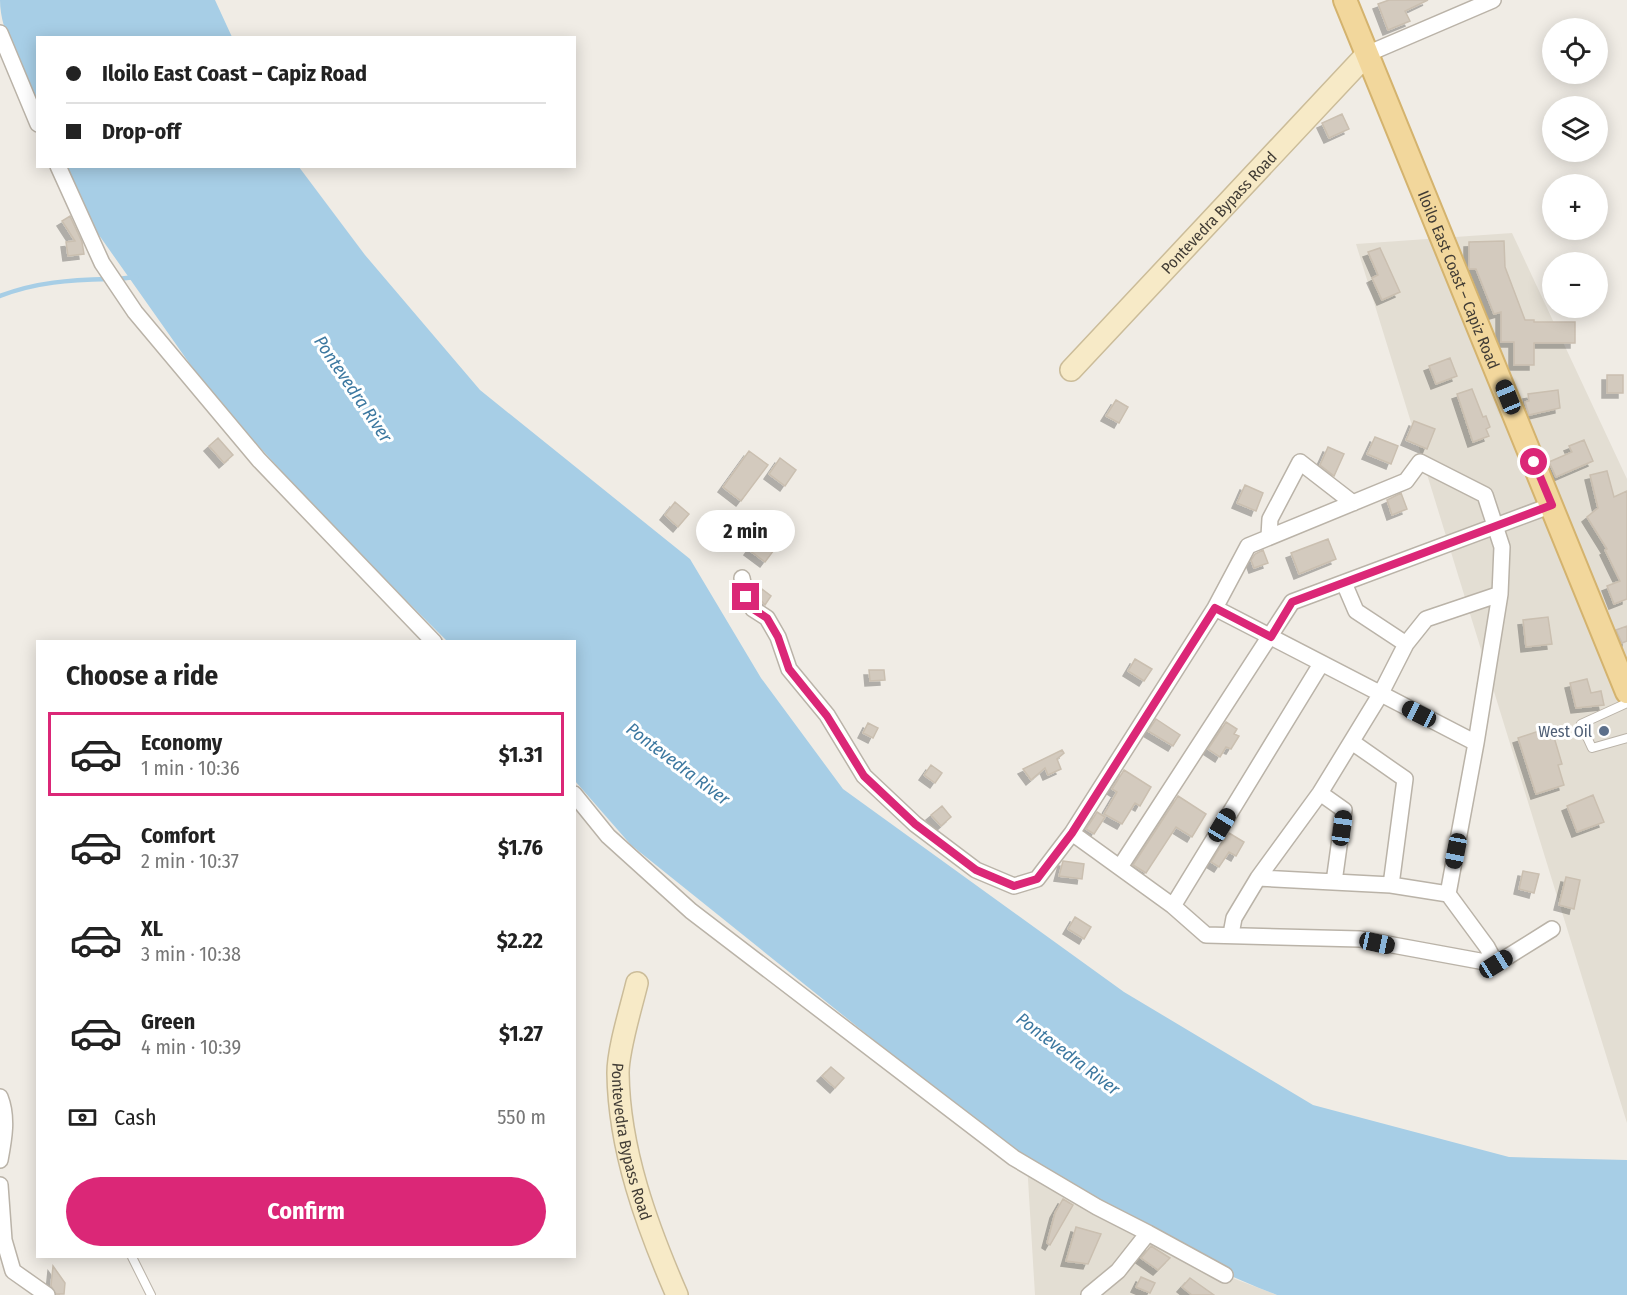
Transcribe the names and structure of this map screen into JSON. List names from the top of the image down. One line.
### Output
{"streets":{"main road":["Pontevedra Bypass Road","Iloilo East Coast – Capiz Road"]},"crossings":[["Pontevedra Bypass Road","Iloilo East Coast – Capiz Road"]],"water":["Pontevedra River"],"places":["West Oil"],"page":{"map_buttons":["+","−"],"banner":["Iloilo East Coast – Capiz Road","Drop-off"],"bubble":"2 min","heading":"Choose a ride","list":[{"name":"Economy","note":"1 min · 10:36","value":"$1.31"},{"name":"Comfort","note":"2 min · 10:37","value":"$1.76"},{"name":"XL","note":"3 min · 10:38","value":"$2.22"},{"name":"Green","note":"4 min · 10:39","value":"$1.27"}],"pay":["Cash","550 m"],"buttons":"Confirm"}}
